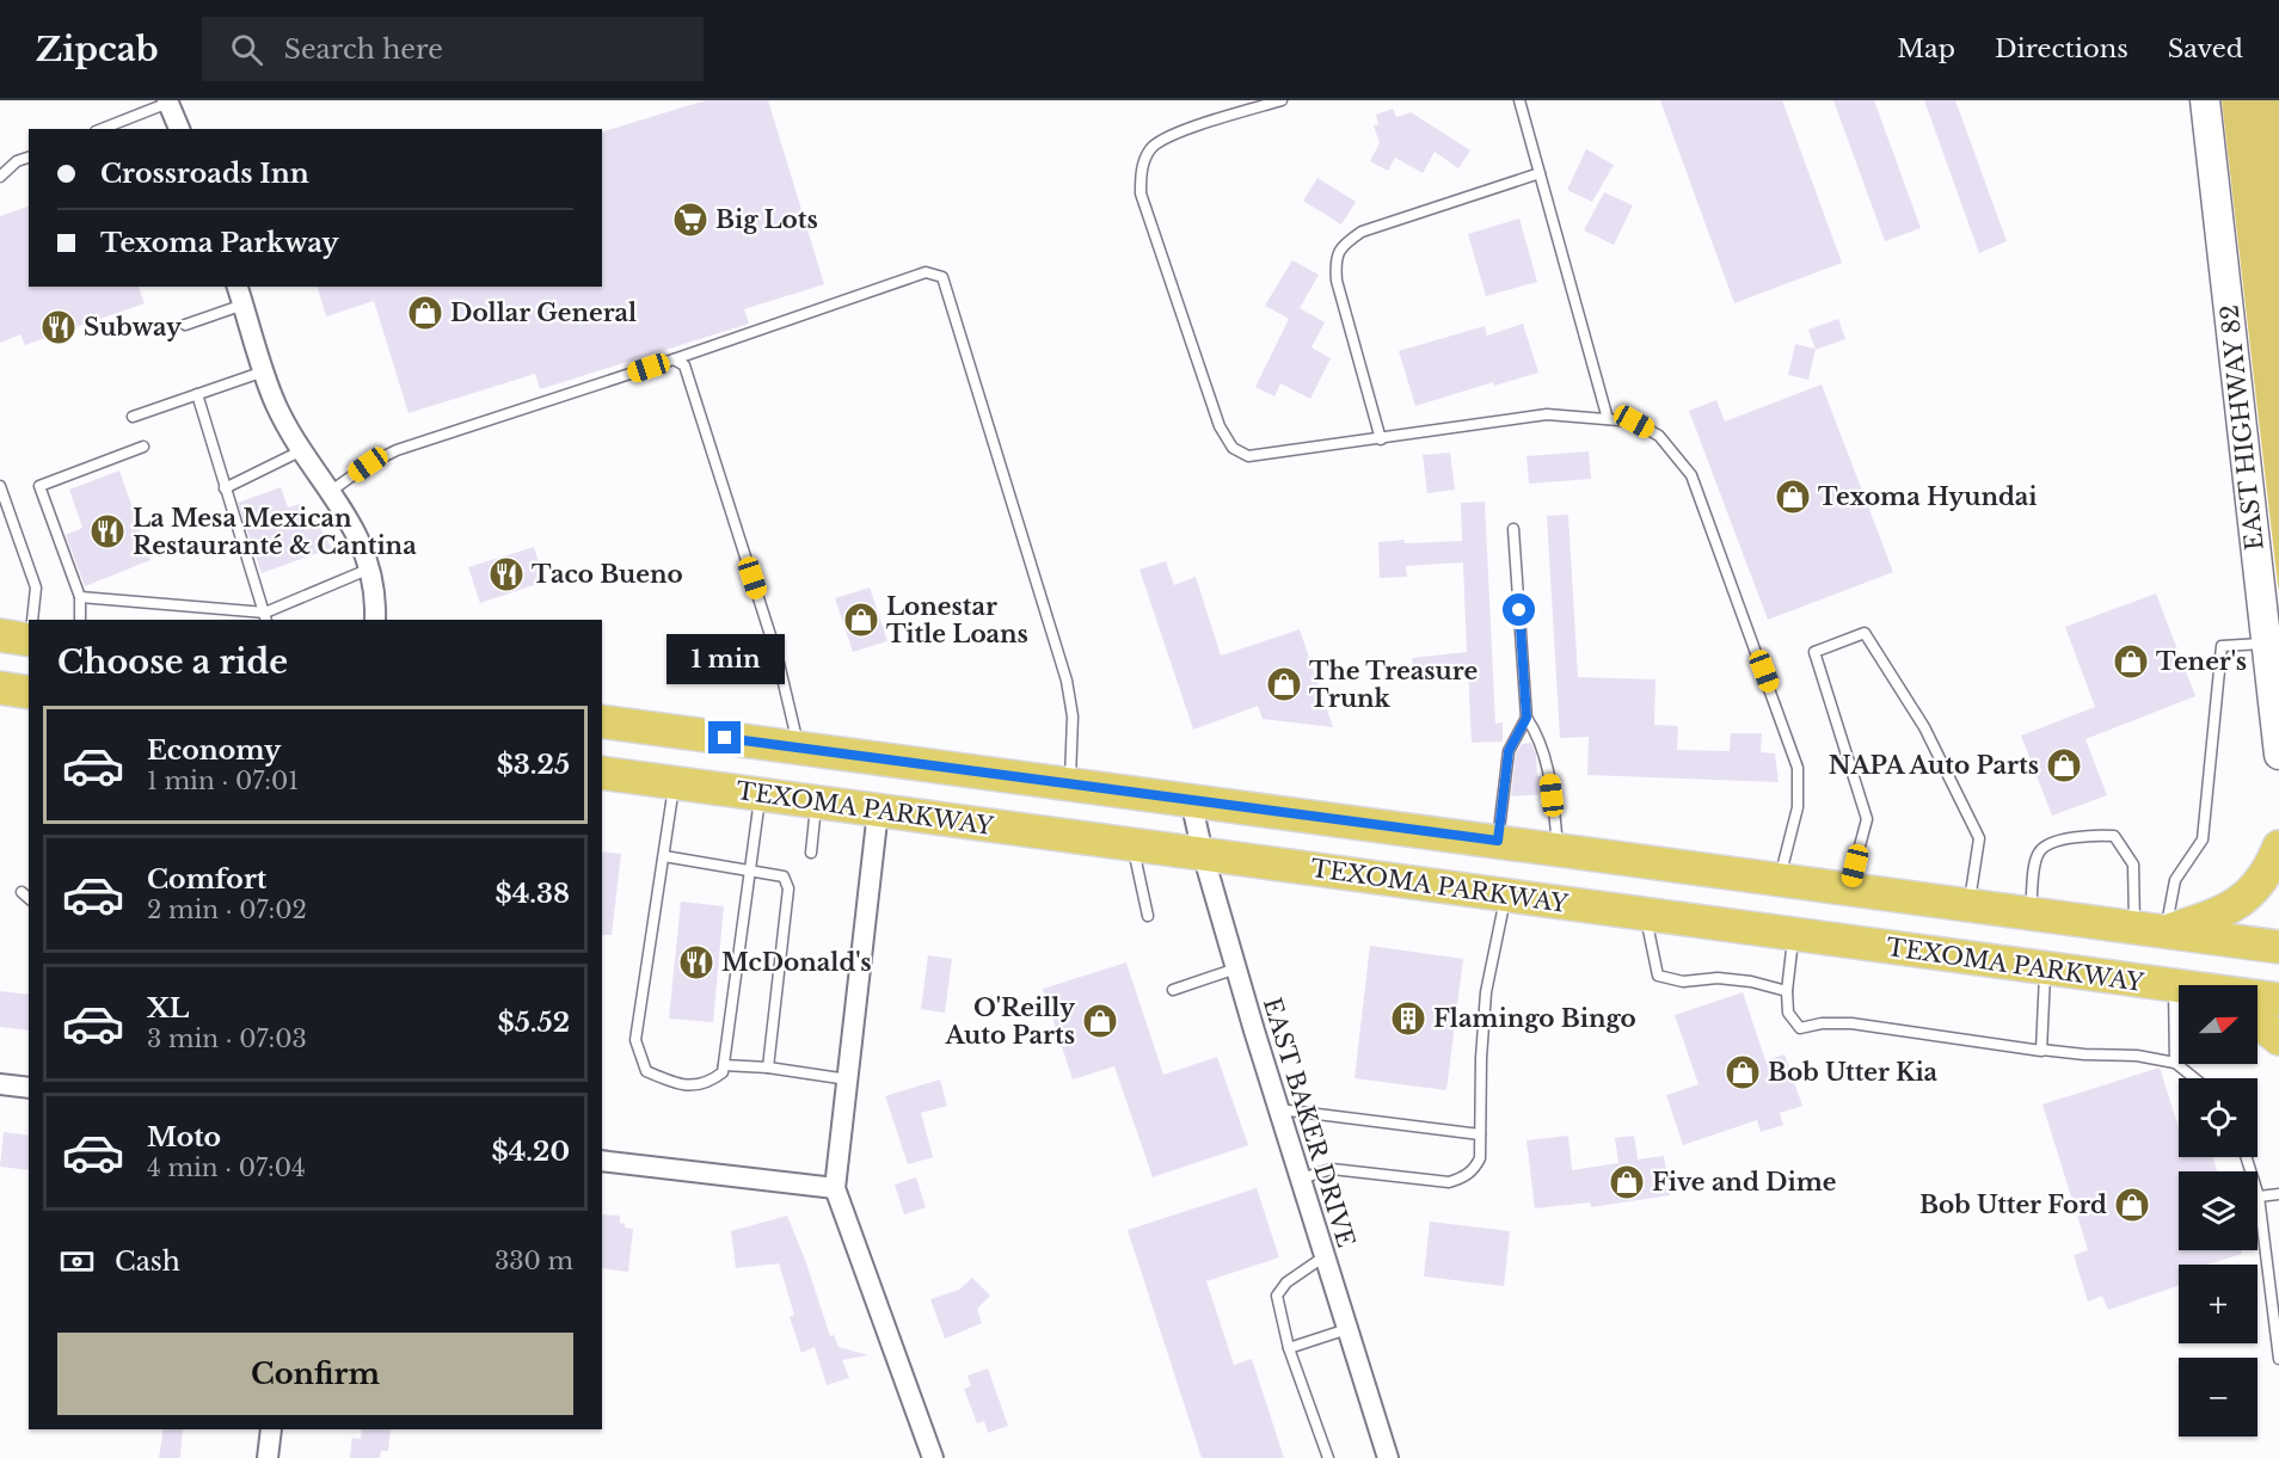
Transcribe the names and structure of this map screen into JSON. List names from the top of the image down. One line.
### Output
{"streets":{"main road":["EAST HIGHWAY 82","TEXOMA PARKWAY"],"street":["EAST BAKER DRIVE"]},"crossings":[["TEXOMA PARKWAY","EAST BAKER DRIVE"]],"places":{"supermarket":["Big Lots"],"shop":["Dollar General","Texoma Hyundai","Lonestar Title Loans","Tener's","The Treasure Trunk","NAPA Auto Parts","O'Reilly Auto Parts","Bob Utter Kia","Five and Dime","Bob Utter Ford"],"restaurant":["Subway","La Mesa Mexican Restauranté & Cantina","Taco Bueno","McDonald's"],"building":["Flamingo Bingo"]},"north":"right","page":{"header":"Zipcab","search":"Search here","nav":["Map","Directions","Saved"],"banner":["Crossroads Inn","Texoma Parkway"],"heading":"Choose a ride","bubble":"1 min","list":[{"name":"Economy","note":"1 min · 07:01","value":"$3.25"},{"name":"Comfort","note":"2 min · 07:02","value":"$4.38"},{"name":"XL","note":"3 min · 07:03","value":"$5.52"},{"name":"Moto","note":"4 min · 07:04","value":"$4.20"}],"map_buttons":["+","−"],"pay":["Cash","330 m"],"buttons":"Confirm"}}
